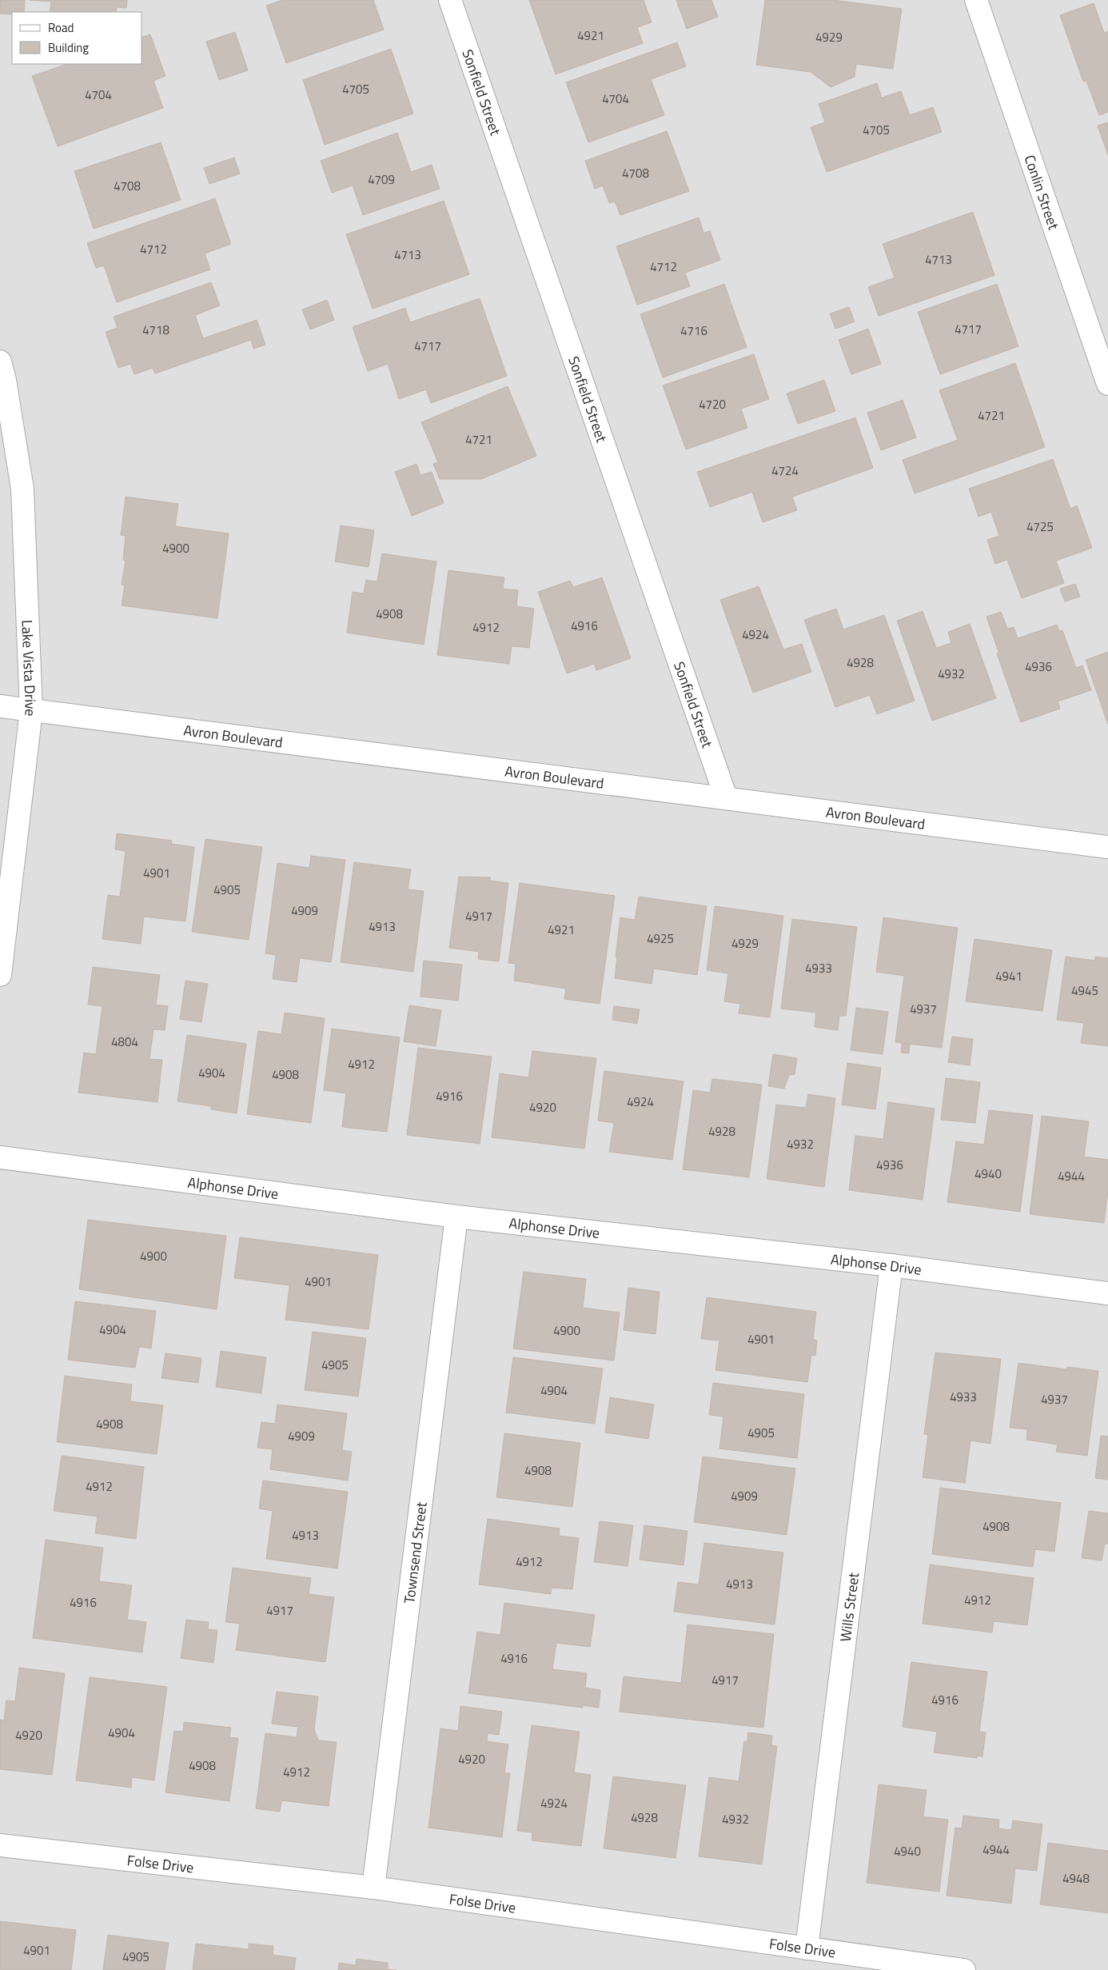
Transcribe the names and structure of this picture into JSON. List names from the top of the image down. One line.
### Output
{"streets":{"street":["Sonfield Street","Conlin Street","Lake Vista Drive","Avron Boulevard","Alphonse Drive","Townsend Street","Wills Street","Folse Drive"]},"crossings":[["Sonfield Street","Avron Boulevard"],["Lake Vista Drive","Avron Boulevard"],["Alphonse Drive","Townsend Street"],["Alphonse Drive","Wills Street"],["Townsend Street","Folse Drive"],["Wills Street","Folse Drive"]],"house_numbers":["4921","4929","4705","4704","4704","4705","4708","4709","4708","4712","4713","4713","4712","4717","4718","4716","4717","4720","4721","4721","4724","4725","4900","4908","4916","4912","4924","4928","4936","4932","4901","4905","4909","4917","4913","4921","4925","4929","4933","4941","4945","4937","4804","4912","4904","4908","4916","4924","4920","4928","4932","4936","4940","4944","4900","4901","4904","4900","4901","4905","4904","4933","4937","4908","4905","4909","4908","4912","4909","4908","4913","4912","4913","4912","4916","4917","4916","4917","4916","4904","4920","4920","4908","4912","4924","4928","4932","4944","4940","4948","4901","4905"],"legend":["Road","Building"]}
